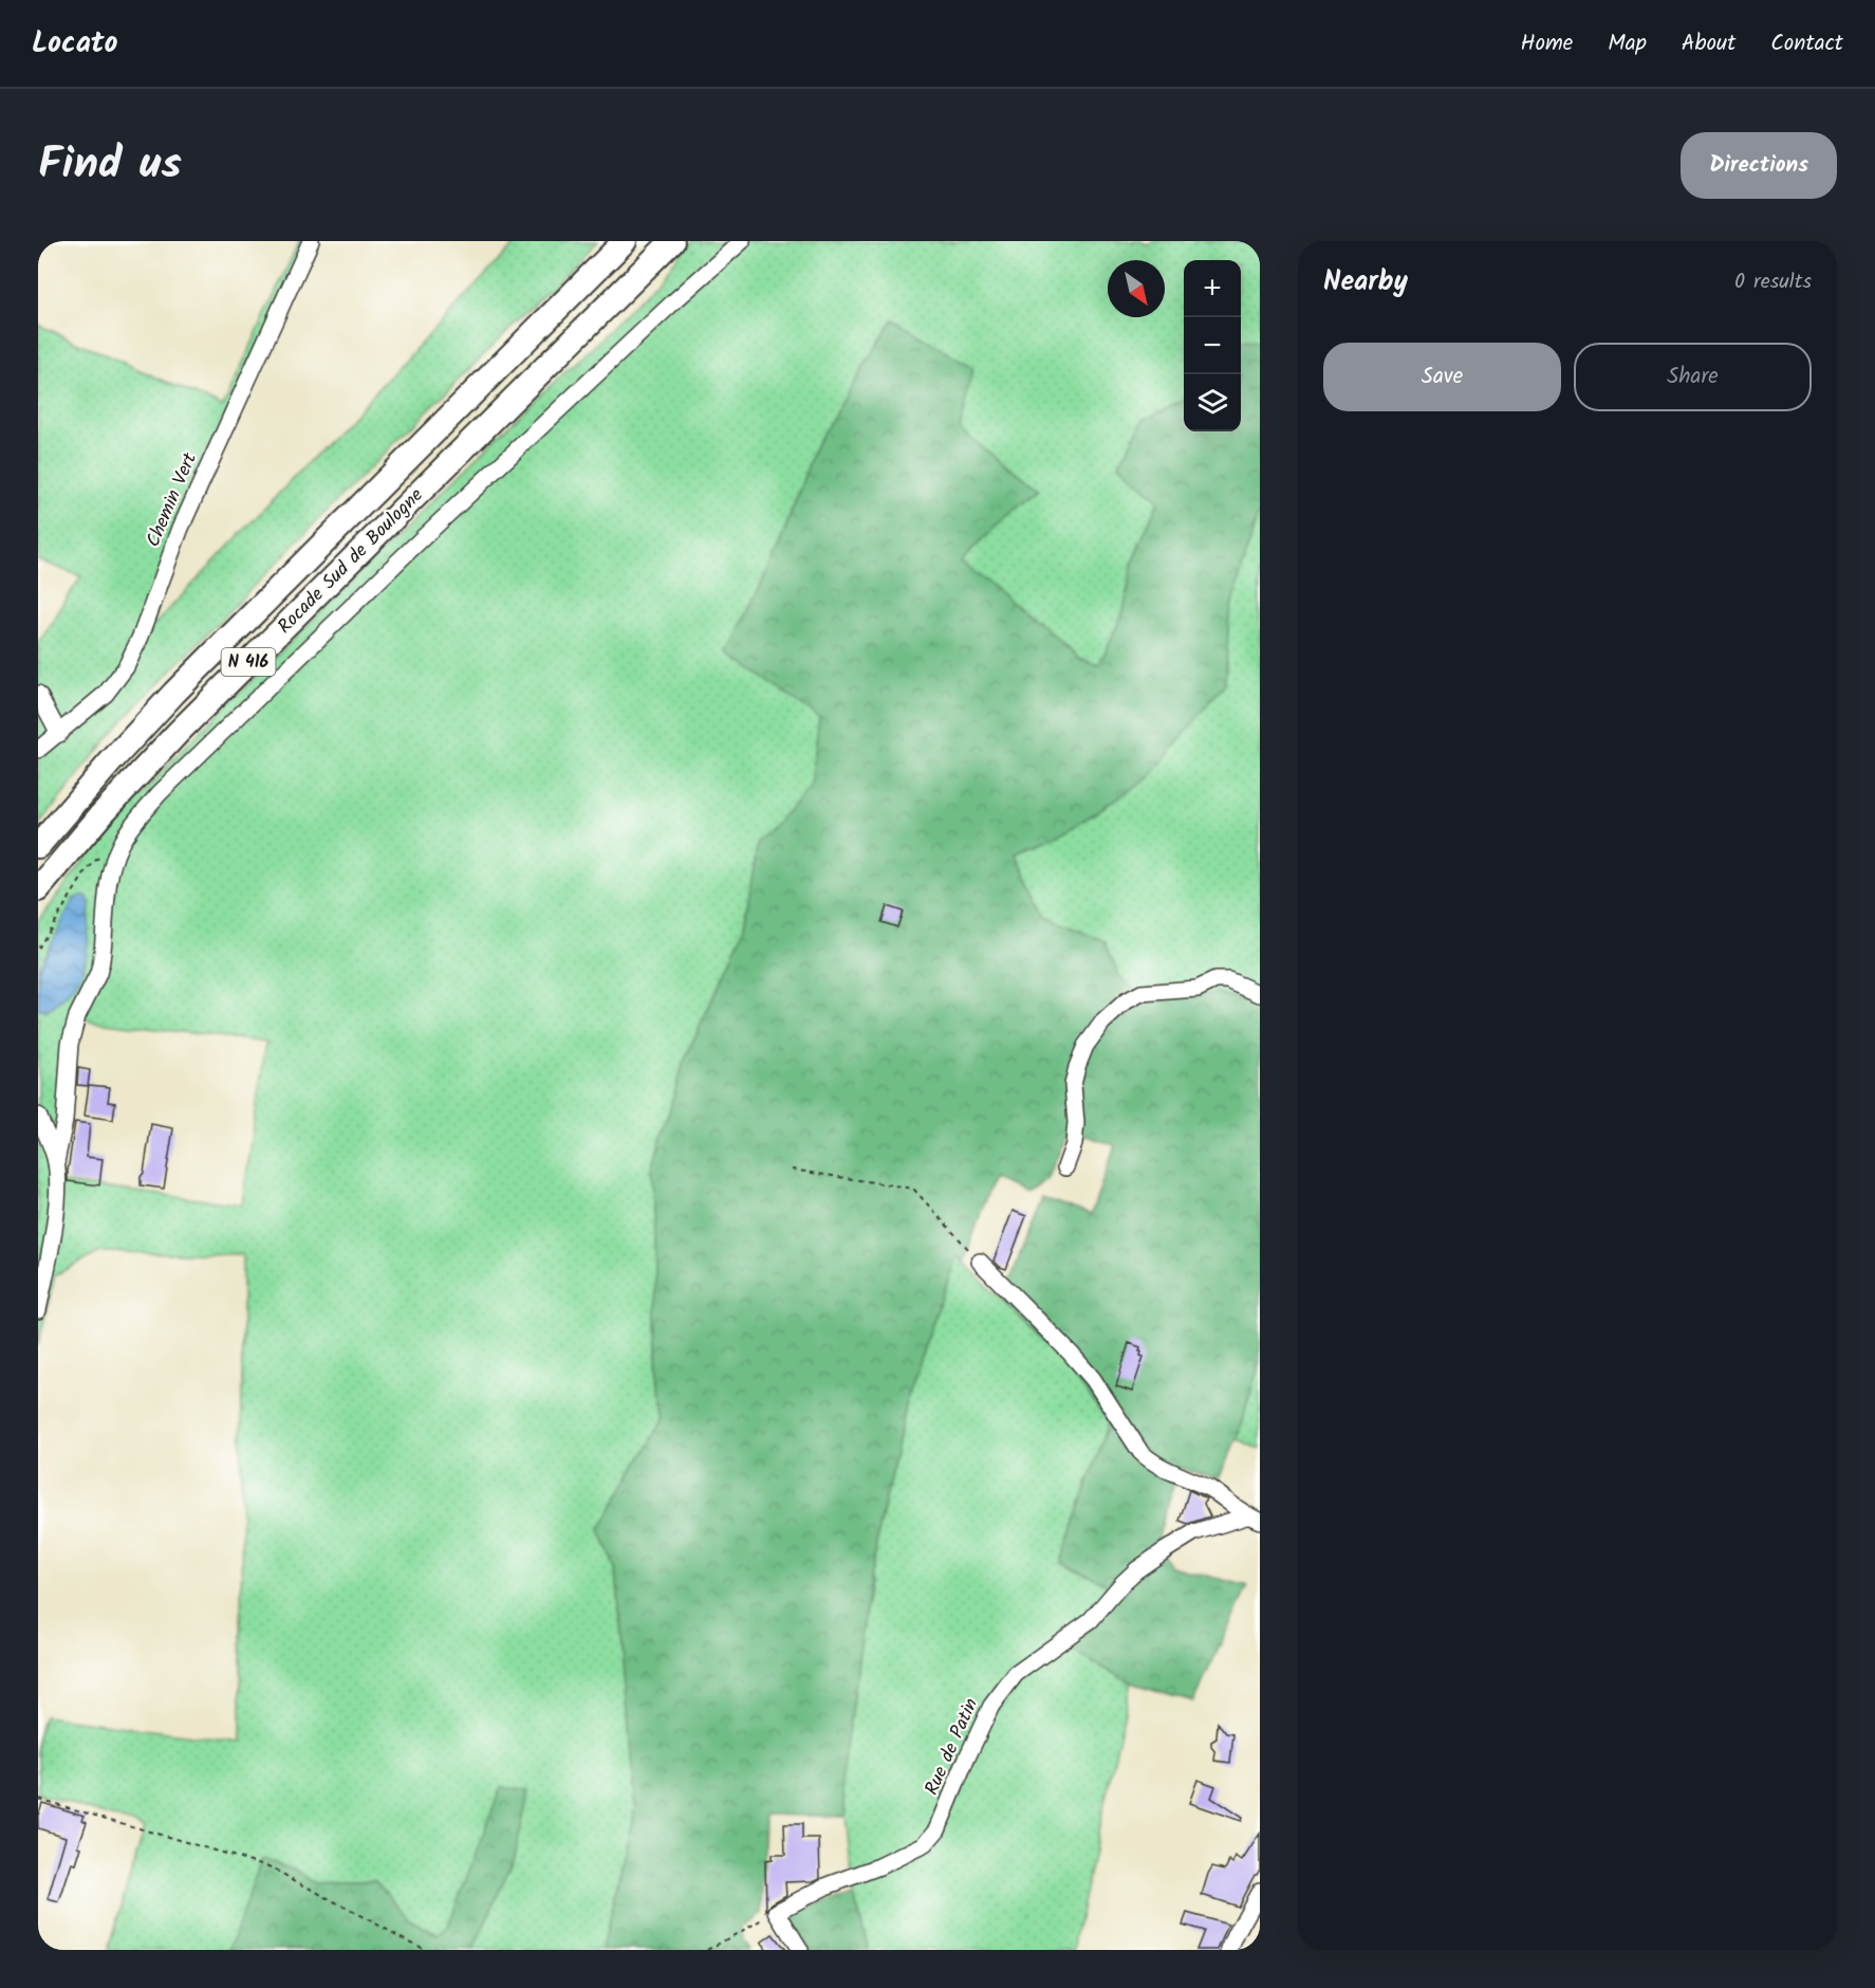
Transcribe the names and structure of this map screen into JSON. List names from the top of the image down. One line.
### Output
{"streets":{"highway":["Rocade Sud de Boulogne","N 416"],"street":["Chemin Vert","Rue de Patin"]},"north":"bottom right","page":{"header":"Locato","nav":["Home","Map","About","Contact"],"title":"Find us","buttons":["Directions",["Save","Share"]],"heading":["Nearby","0 results"],"map_buttons":["+","−"]}}
